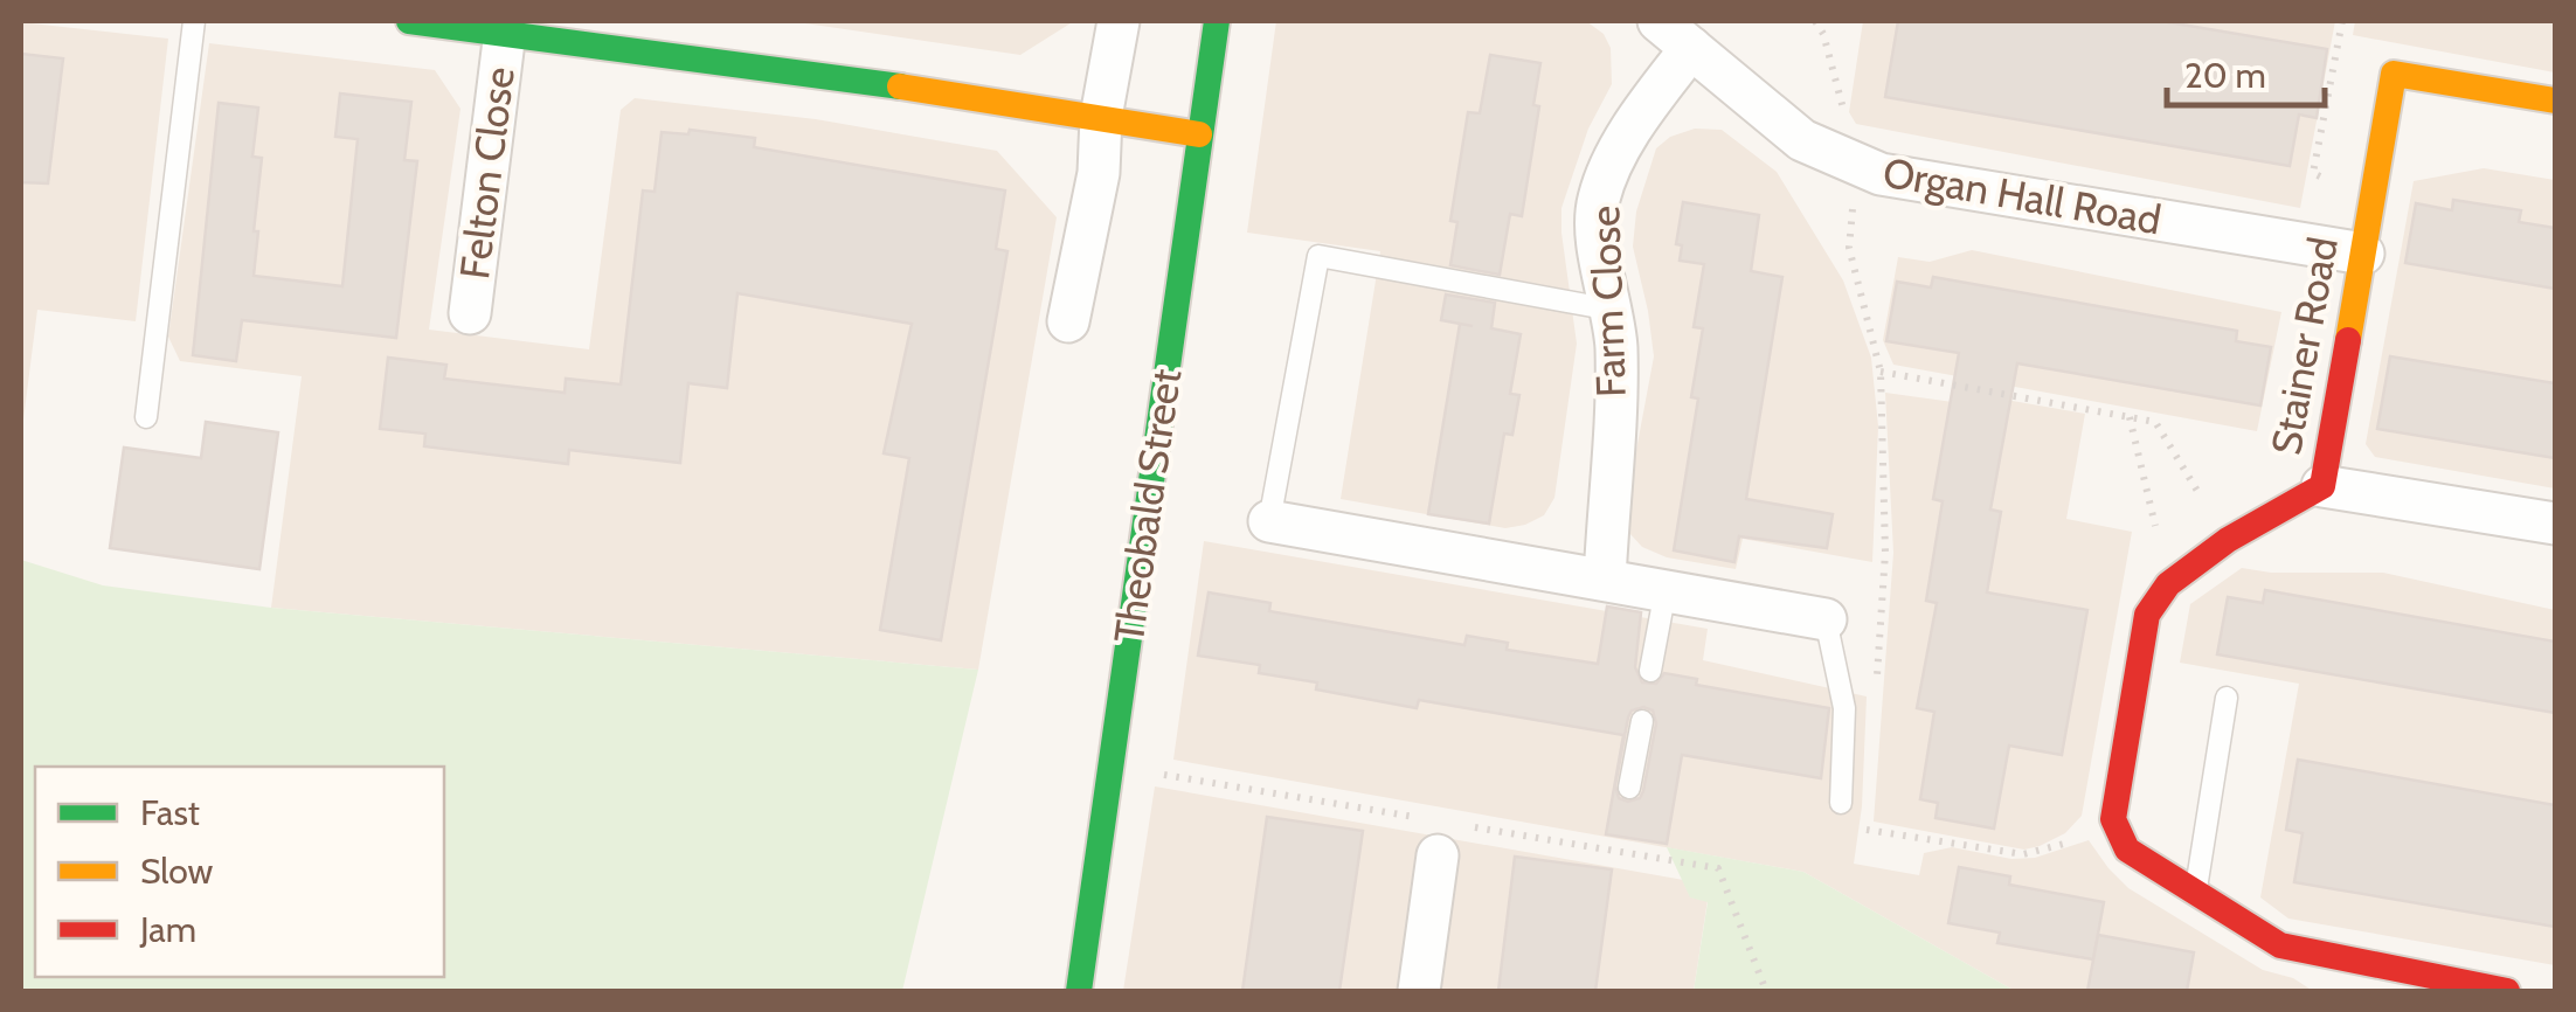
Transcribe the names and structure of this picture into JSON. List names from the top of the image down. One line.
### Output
{"streets":{"street":["Felton Close","Organ Hall Road","Farm Close","Stainer Road","Theobald Street"]},"crossings":[["Organ Hall Road","Farm Close"],["Organ Hall Road","Stainer Road"]],"legend":["Fast","Slow","Jam"],"scale_bar":"20 m"}
